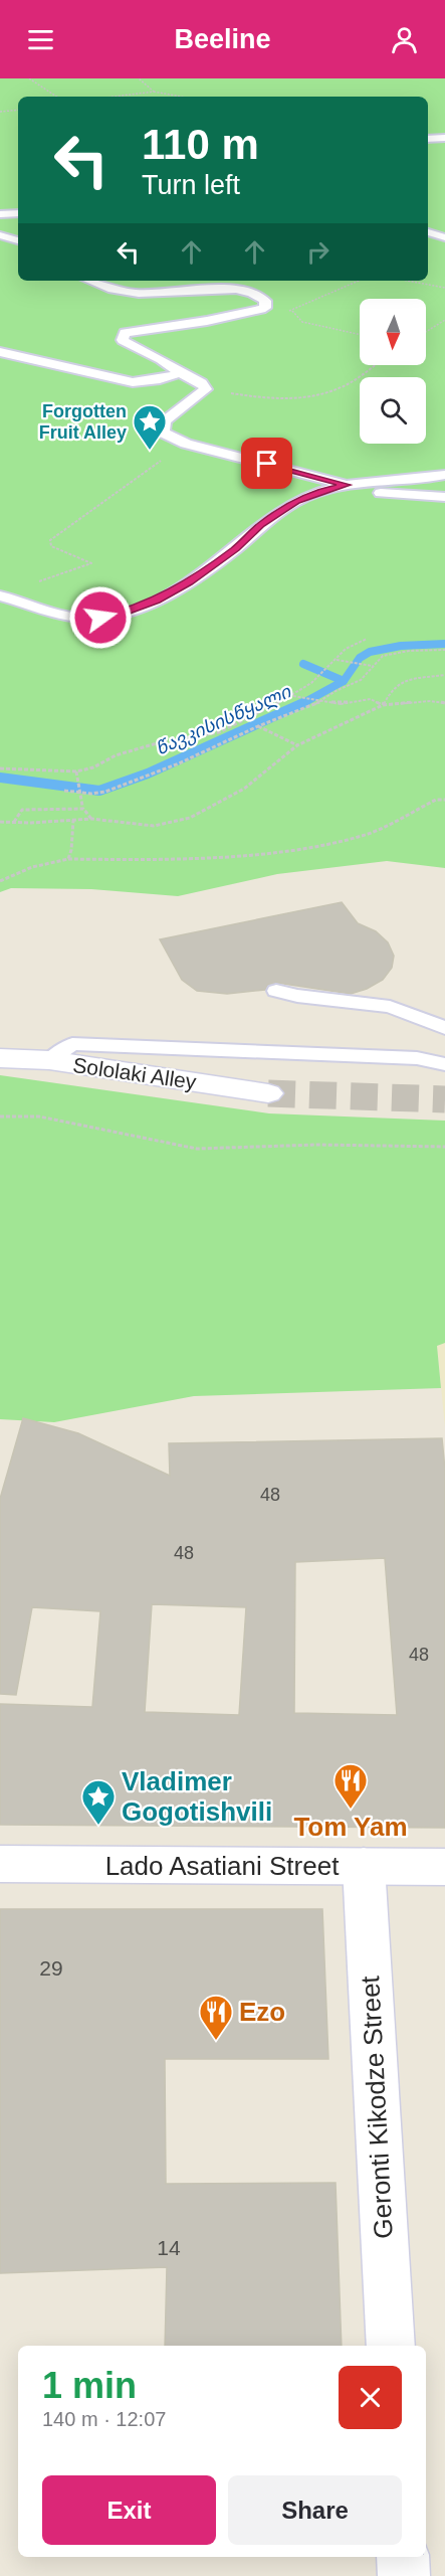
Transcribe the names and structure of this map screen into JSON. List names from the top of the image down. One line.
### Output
{"streets":{"street":["Sololaki Alley","Lado Asatiani Street","Geronti Kikodze Street"]},"crossings":[["Lado Asatiani Street","Geronti Kikodze Street"]],"water":["წავკისისწყალი"],"places":{"place":["Forgotten Fruit Alley","Vladimer Gogotishvili"],"restaurant":["Tom Yam","Ezo"]},"house_numbers":["48","48","48","29","14"],"north":"bottom","page":{"header":"Beeline","turn":["110 m","Turn left"],"heading":["1 min","140 m · 12:07"],"buttons":["Exit","Share"]}}
